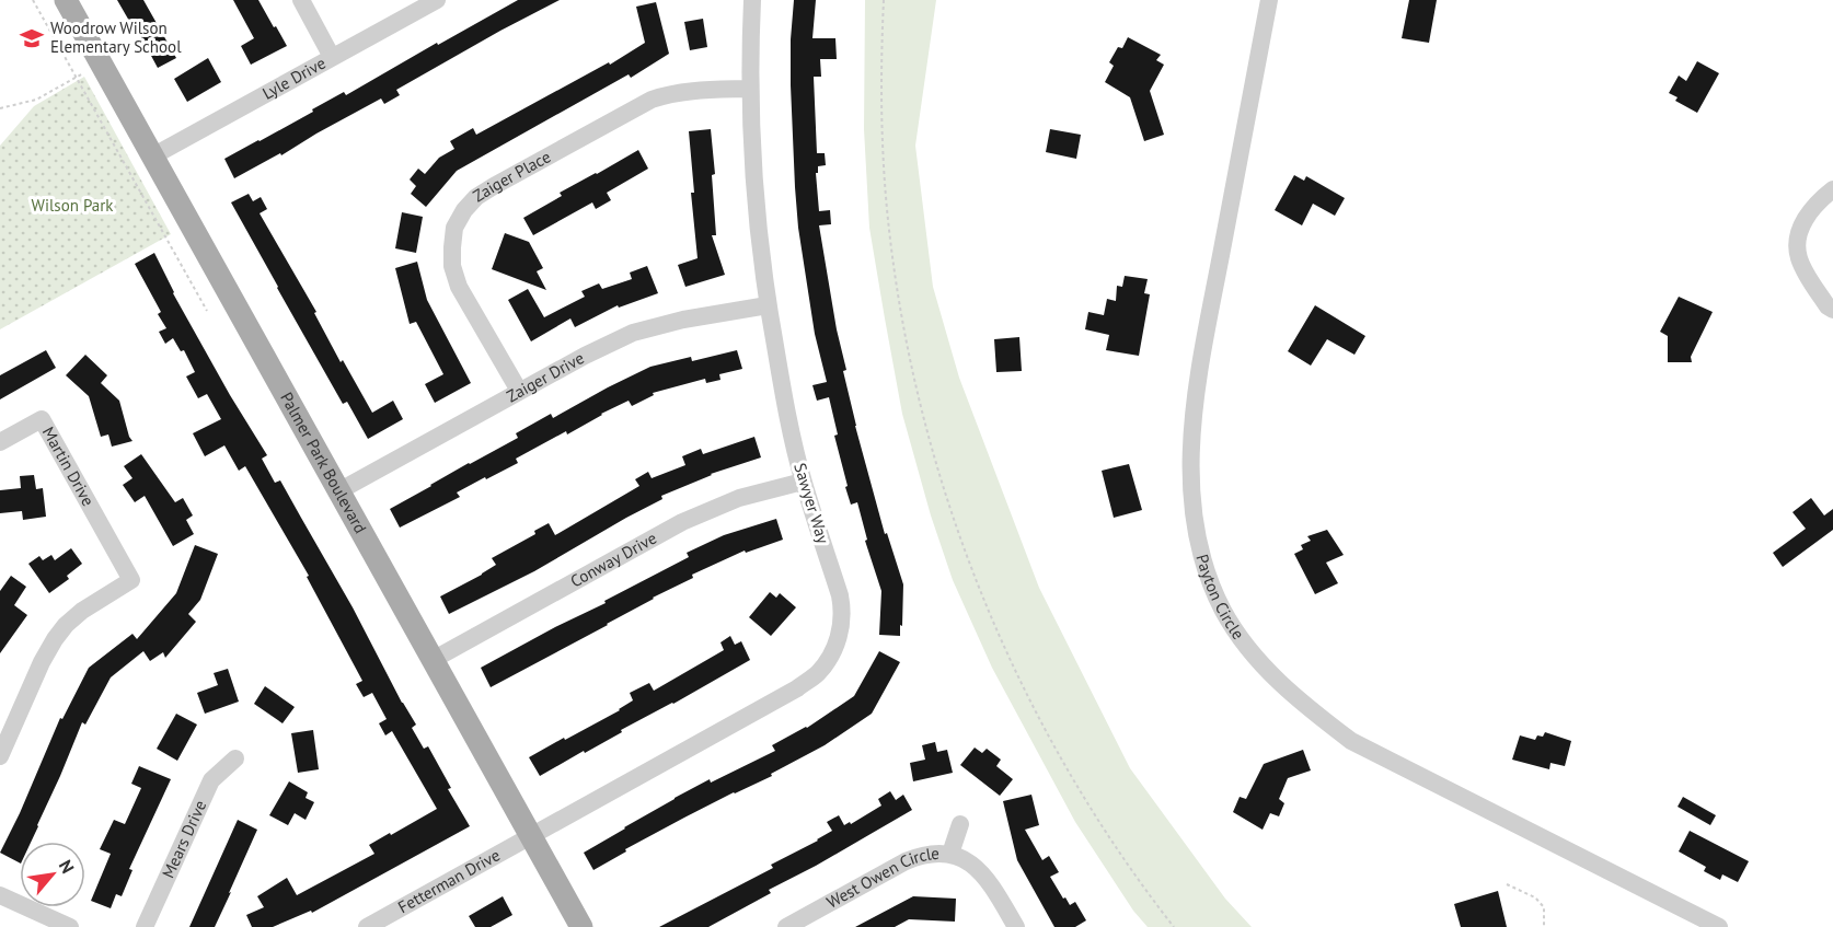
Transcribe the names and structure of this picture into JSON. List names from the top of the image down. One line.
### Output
{"streets":{"main road":["Palmer Park Boulevard"],"street":["Lyle Drive","Zaiger Place","Zaiger Drive","Martin Drive","Sawyer Way","Conway Drive","Payton Circle","Mears Drive","West Owen Circle","Fetterman Drive"]},"crossings":[["Lyle Drive","Palmer Park Boulevard"],["Zaiger Place","Zaiger Drive"],["Zaiger Place","Sawyer Way"],["Zaiger Drive","Palmer Park Boulevard"],["Zaiger Drive","Sawyer Way"],["Palmer Park Boulevard","Sawyer Way"],["Palmer Park Boulevard","Conway Drive"],["Palmer Park Boulevard","Fetterman Drive"],["Sawyer Way","Conway Drive"],["Sawyer Way","Fetterman Drive"]],"parks":["Wilson Park"],"places":{"school or university":["Woodrow Wilson Elementary School"]},"north":"top right"}
